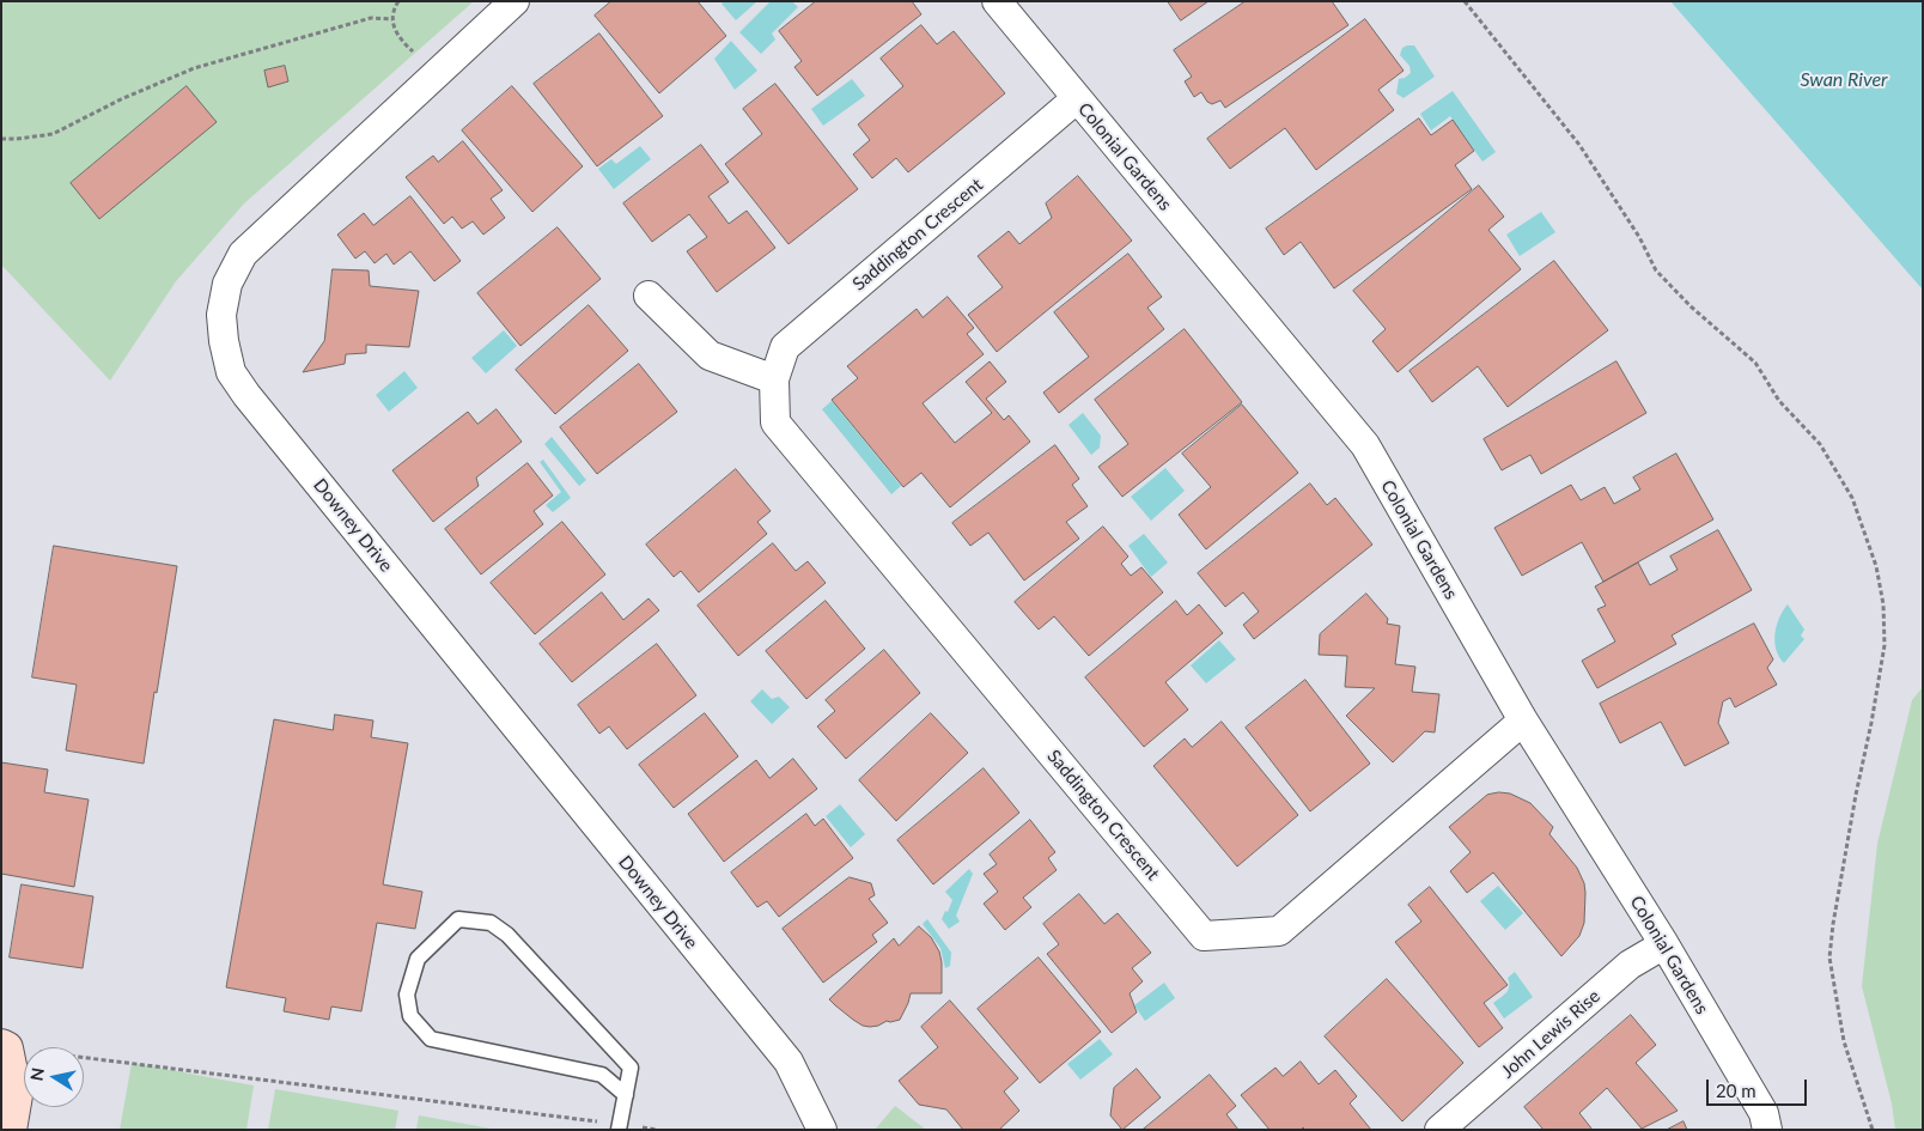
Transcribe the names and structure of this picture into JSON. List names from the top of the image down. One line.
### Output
{"streets":{"street":["Colonial Gardens","Saddington Crescent","Downey Drive","John Lewis Rise"]},"crossings":[["Colonial Gardens","Saddington Crescent"],["Colonial Gardens","John Lewis Rise"]],"water":["Swan River"],"scale_bar":"20 m","north":"left"}
